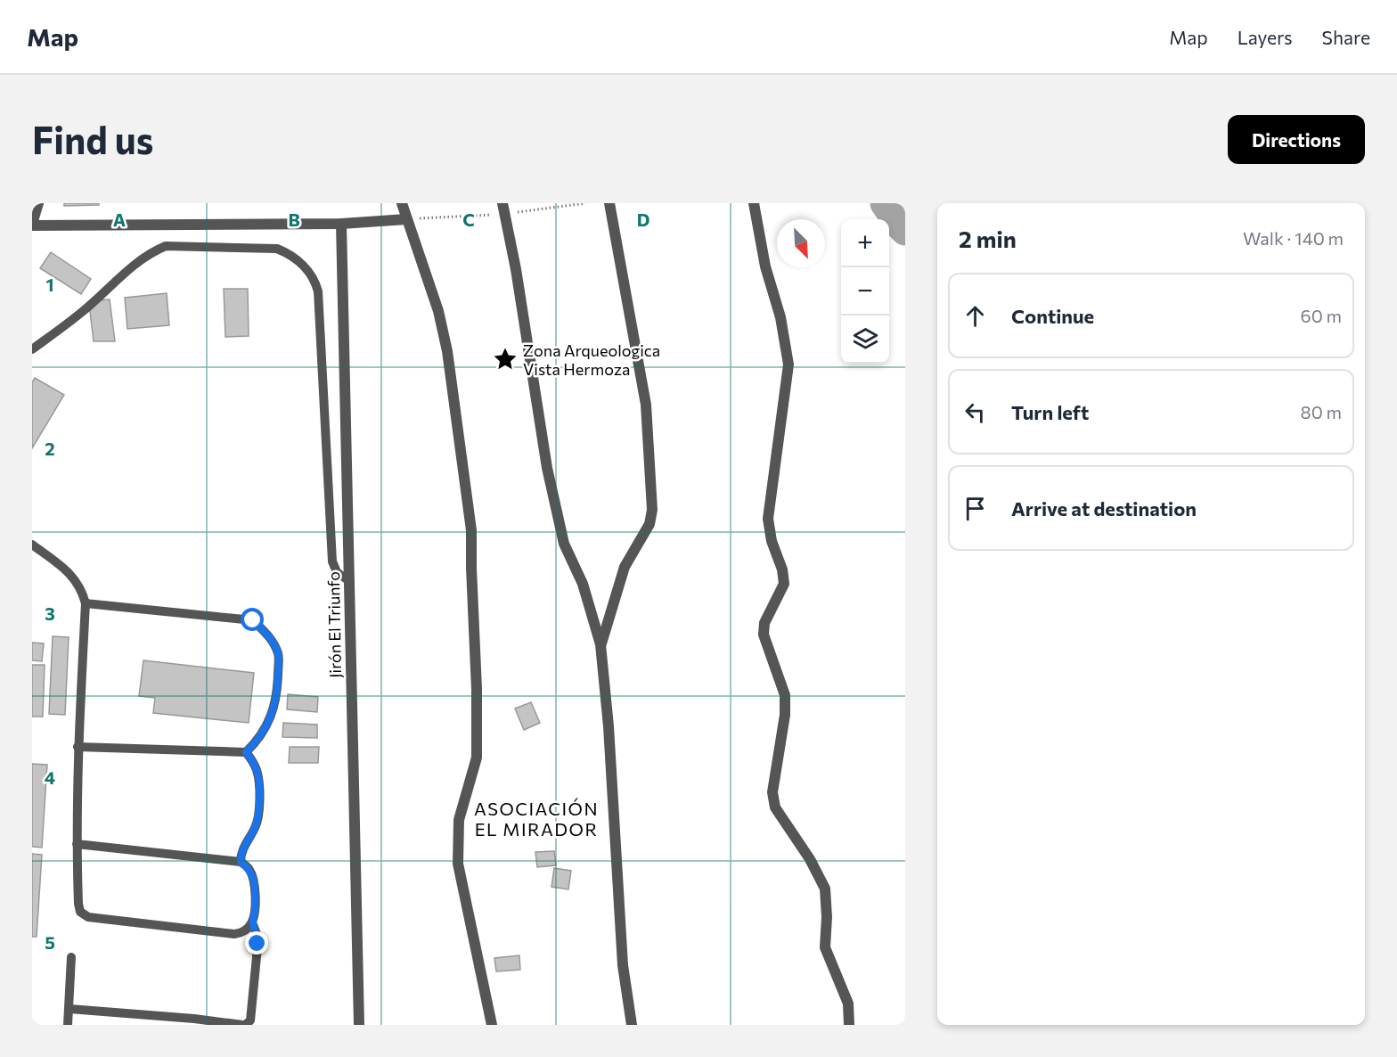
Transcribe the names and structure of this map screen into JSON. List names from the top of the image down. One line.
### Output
{"streets":{"street":["Jirón El Triunfo"]},"districts":["ASOCIACIÓN EL MIRADOR"],"places":{"place":["Zona Arqueologica Vista Hermoza"]},"north":"bottom right","page":{"header":"Map","nav":["Map","Layers","Share"],"buttons":"Directions","title":"Find us","heading":["2 min","Walk · 140 m"],"map_buttons":["+","−"],"list":[["Continue","60 m"],["Turn left","80 m"],"Arrive at destination"]},"grid":{"columns":["A","B","C","D"],"rows":["1","2","3","4","5"]}}
